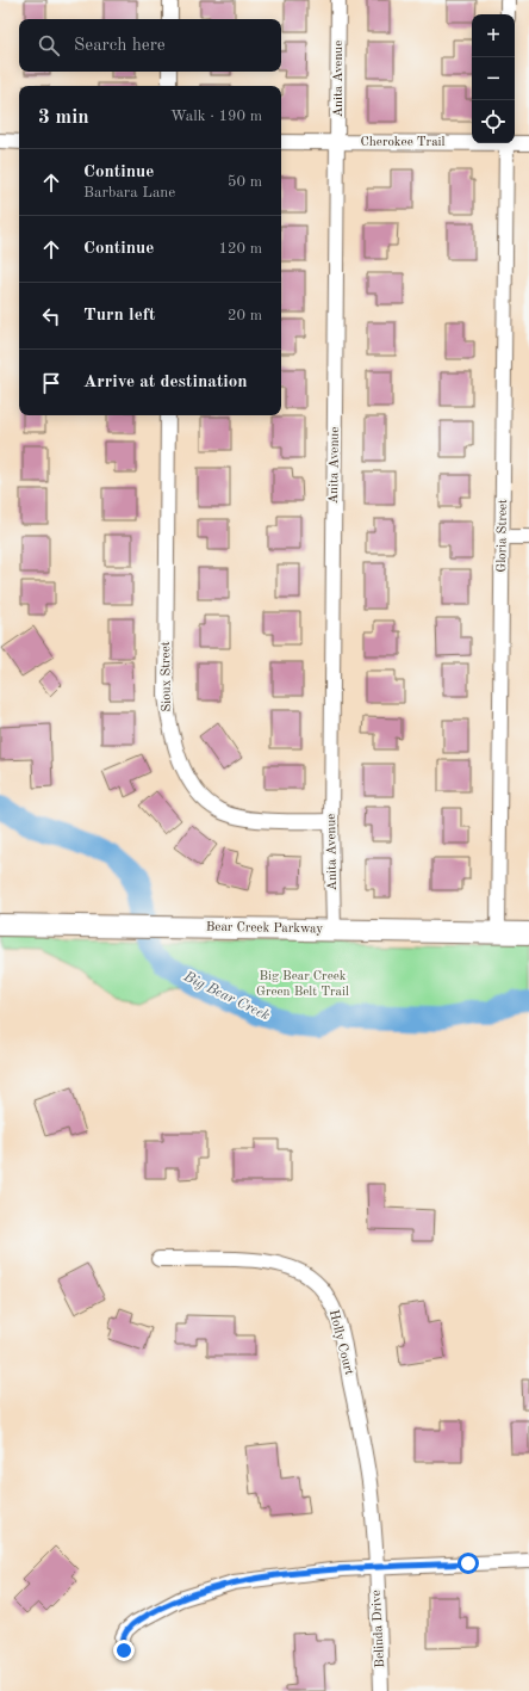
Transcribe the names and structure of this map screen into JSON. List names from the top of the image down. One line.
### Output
{"streets":{"main road":["Bear Creek Parkway"],"street":["Anita Avenue","Cherokee Trail","Gloria Street","Sioux Street","Holly Court","Belinda Drive"]},"crossings":[["Anita Avenue","Cherokee Trail"],["Anita Avenue","Sioux Street"],["Anita Avenue","Bear Creek Parkway"],["Gloria Street","Bear Creek Parkway"],["Holly Court","Belinda Drive"]],"water":["Big Bear Creek"],"parks":["Big Bear Creek Green Belt Trail"],"page":{"map_buttons":["+","−"],"search":"Search here","heading":["3 min","Walk · 190 m"],"list":[["Continue","Barbara Lane","50 m"],["Continue","120 m"],["Turn left","20 m"],"Arrive at destination"]}}
